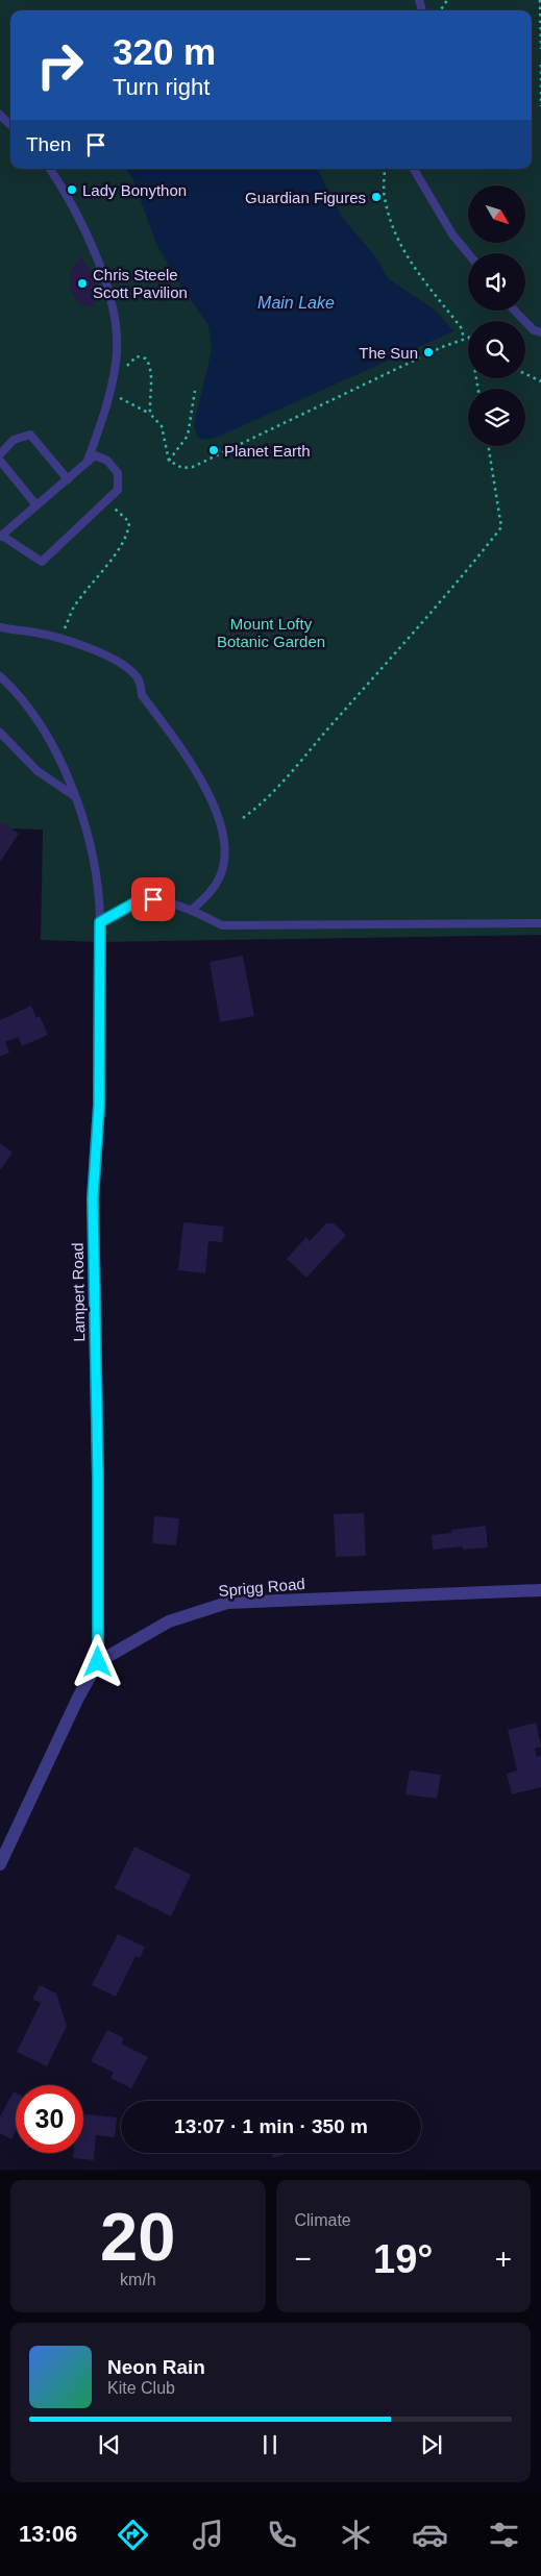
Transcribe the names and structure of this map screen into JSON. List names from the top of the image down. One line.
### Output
{"streets":{"street":["Lampert Road","Sprigg Road"]},"crossings":[["Lampert Road","Sprigg Road"]],"water":["Main Lake"],"parks":["Mount Lofty Botanic Garden"],"places":["Lady Bonython","Guardian Figures","Chris Steele Scott Pavilion","The Sun","Planet Earth"],"north":"bottom right","page":{"turn":["320 m","Turn right"],"then":"Then","limit":"30","trip":"13:07 · 1 min · 350 m","tile":[["20","km/h"],"Climate"],"heat":["−","19°","+"],"song":["Neon Rain","Kite Club"],"tabs":"13:06"}}
